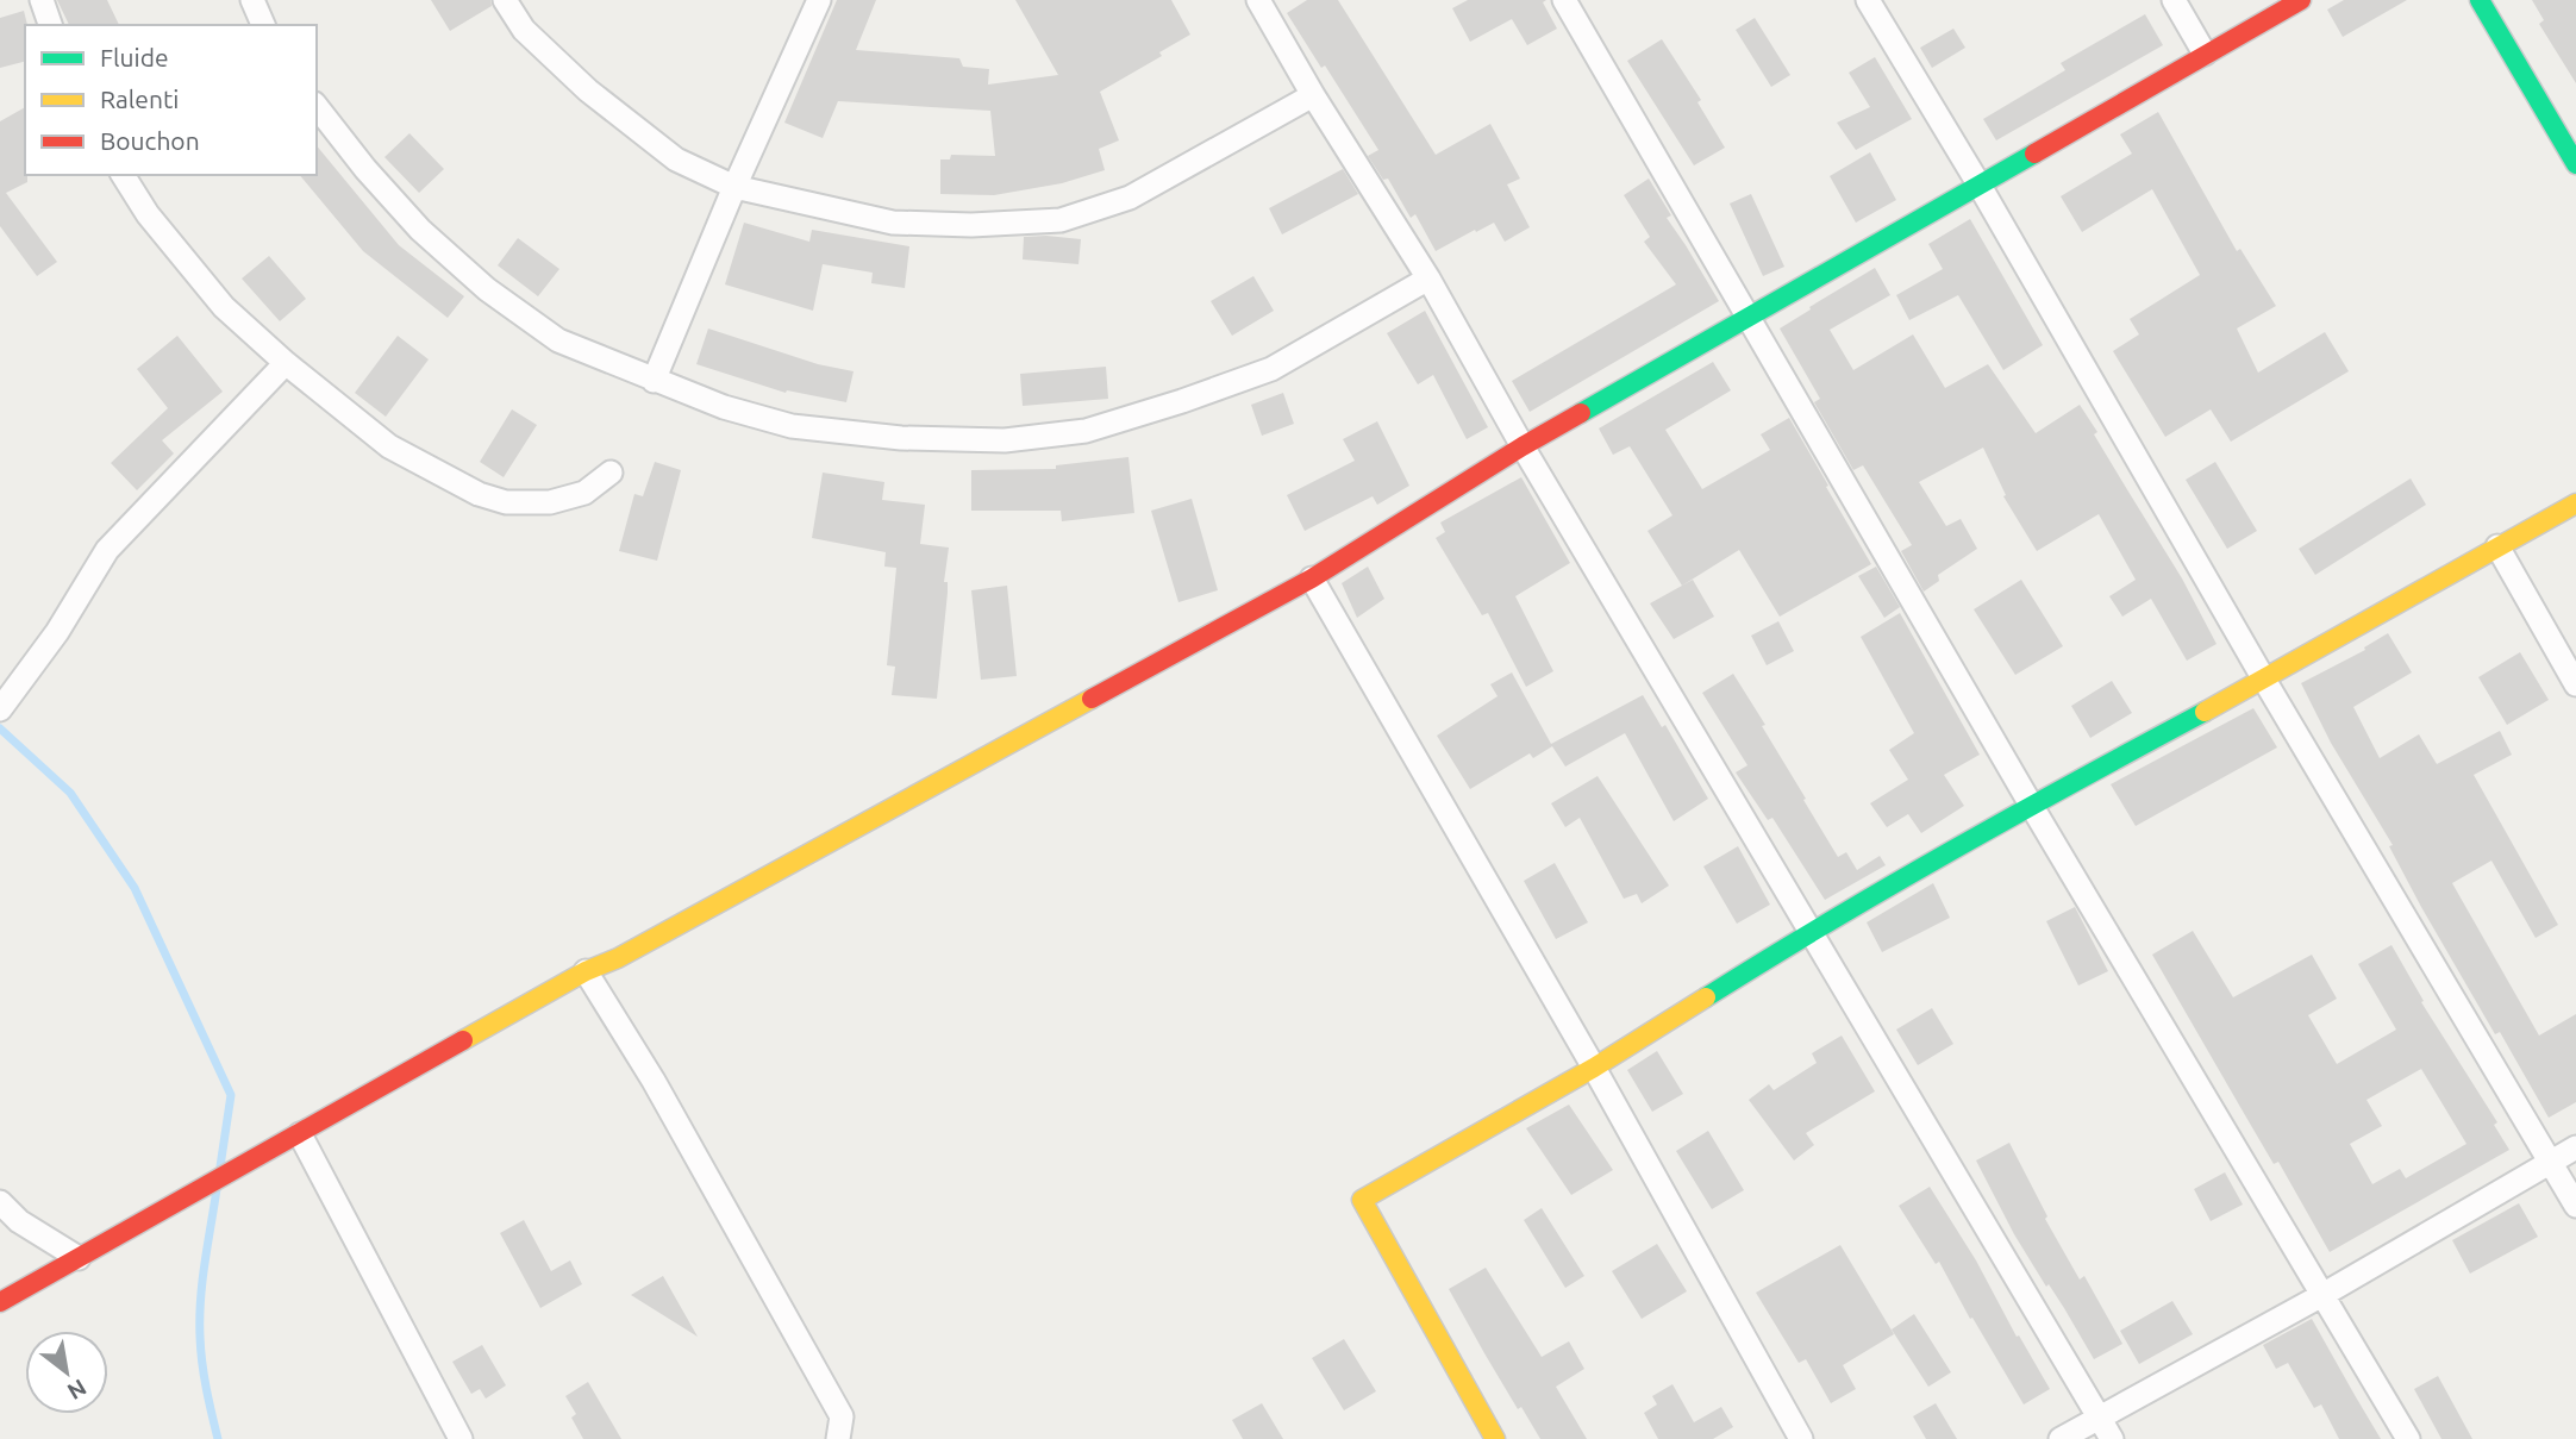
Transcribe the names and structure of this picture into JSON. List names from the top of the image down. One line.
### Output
{"legend":["Fluide","Ralenti","Bouchon"],"north":"bottom right"}
